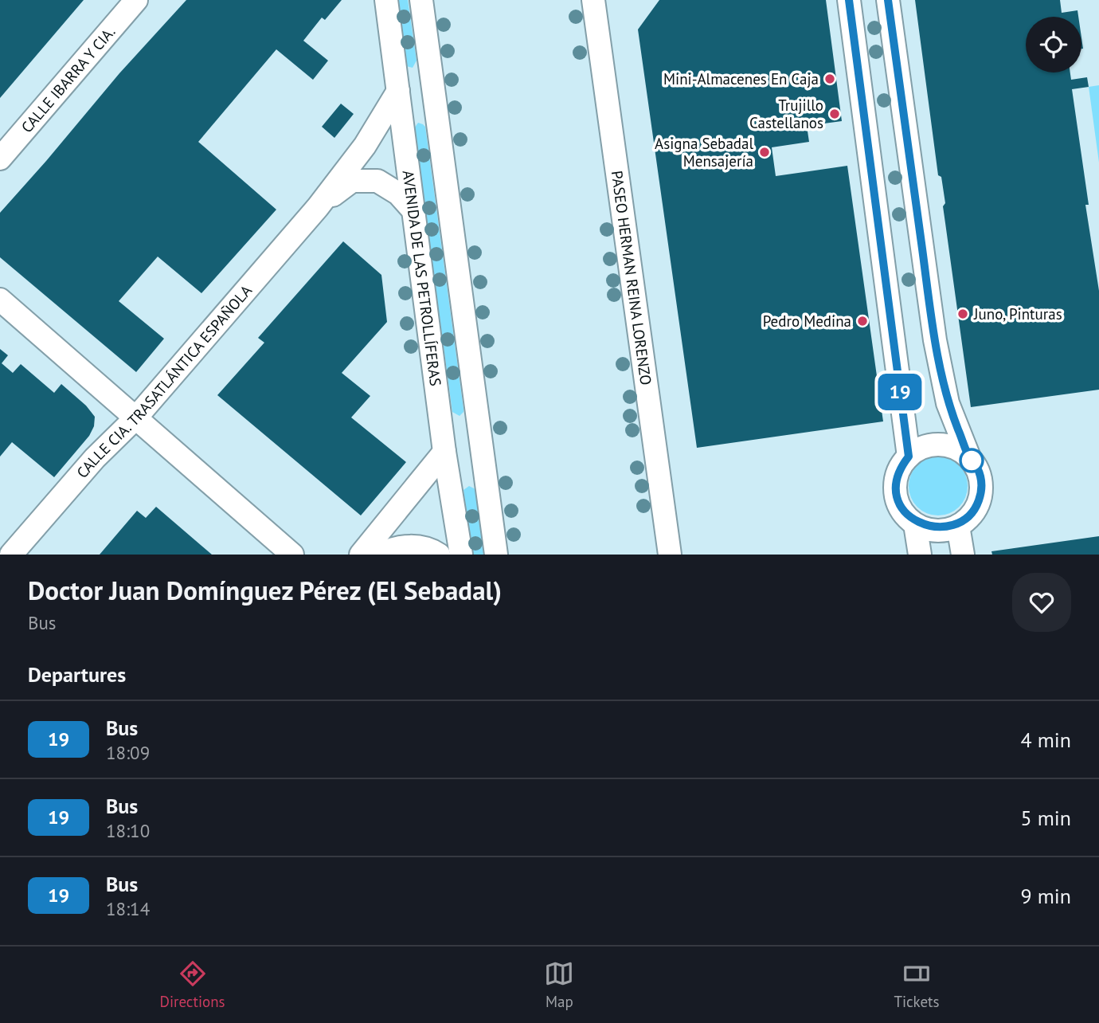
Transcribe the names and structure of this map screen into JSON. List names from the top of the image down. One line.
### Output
{"streets":{"street":["CALLE IBARRA Y CIA.","AVENIDA DE LAS PETROLLÍFERAS","PASEO HERMAN REINA LORENZO","CALLE CIA. TRASATLÁNTICA ESPAÑOLA"]},"crossings":[["AVENIDA DE LAS PETROLLÍFERAS","CALLE CIA. TRASATLÁNTICA ESPAÑOLA"]],"places":["Mini-Almacenes En Caja","Trujillo Castellanos","Asigna Sebadal Mensajería","Juno, Pinturas","Pedro Medina"],"lines":["bus line 19"],"page":{"on_map":"19","heading":[["Doctor Juan Domínguez Pérez (El Sebadal)","Bus"],"Departures"],"list":[{"mark":"19","name":"Bus","note":"18:09","value":"4 min"},{"mark":"19","name":"Bus","note":"18:10","value":"5 min"},{"mark":"19","name":"Bus","note":"18:14","value":"9 min"}],"tabs":["Directions","Map","Tickets"]}}
